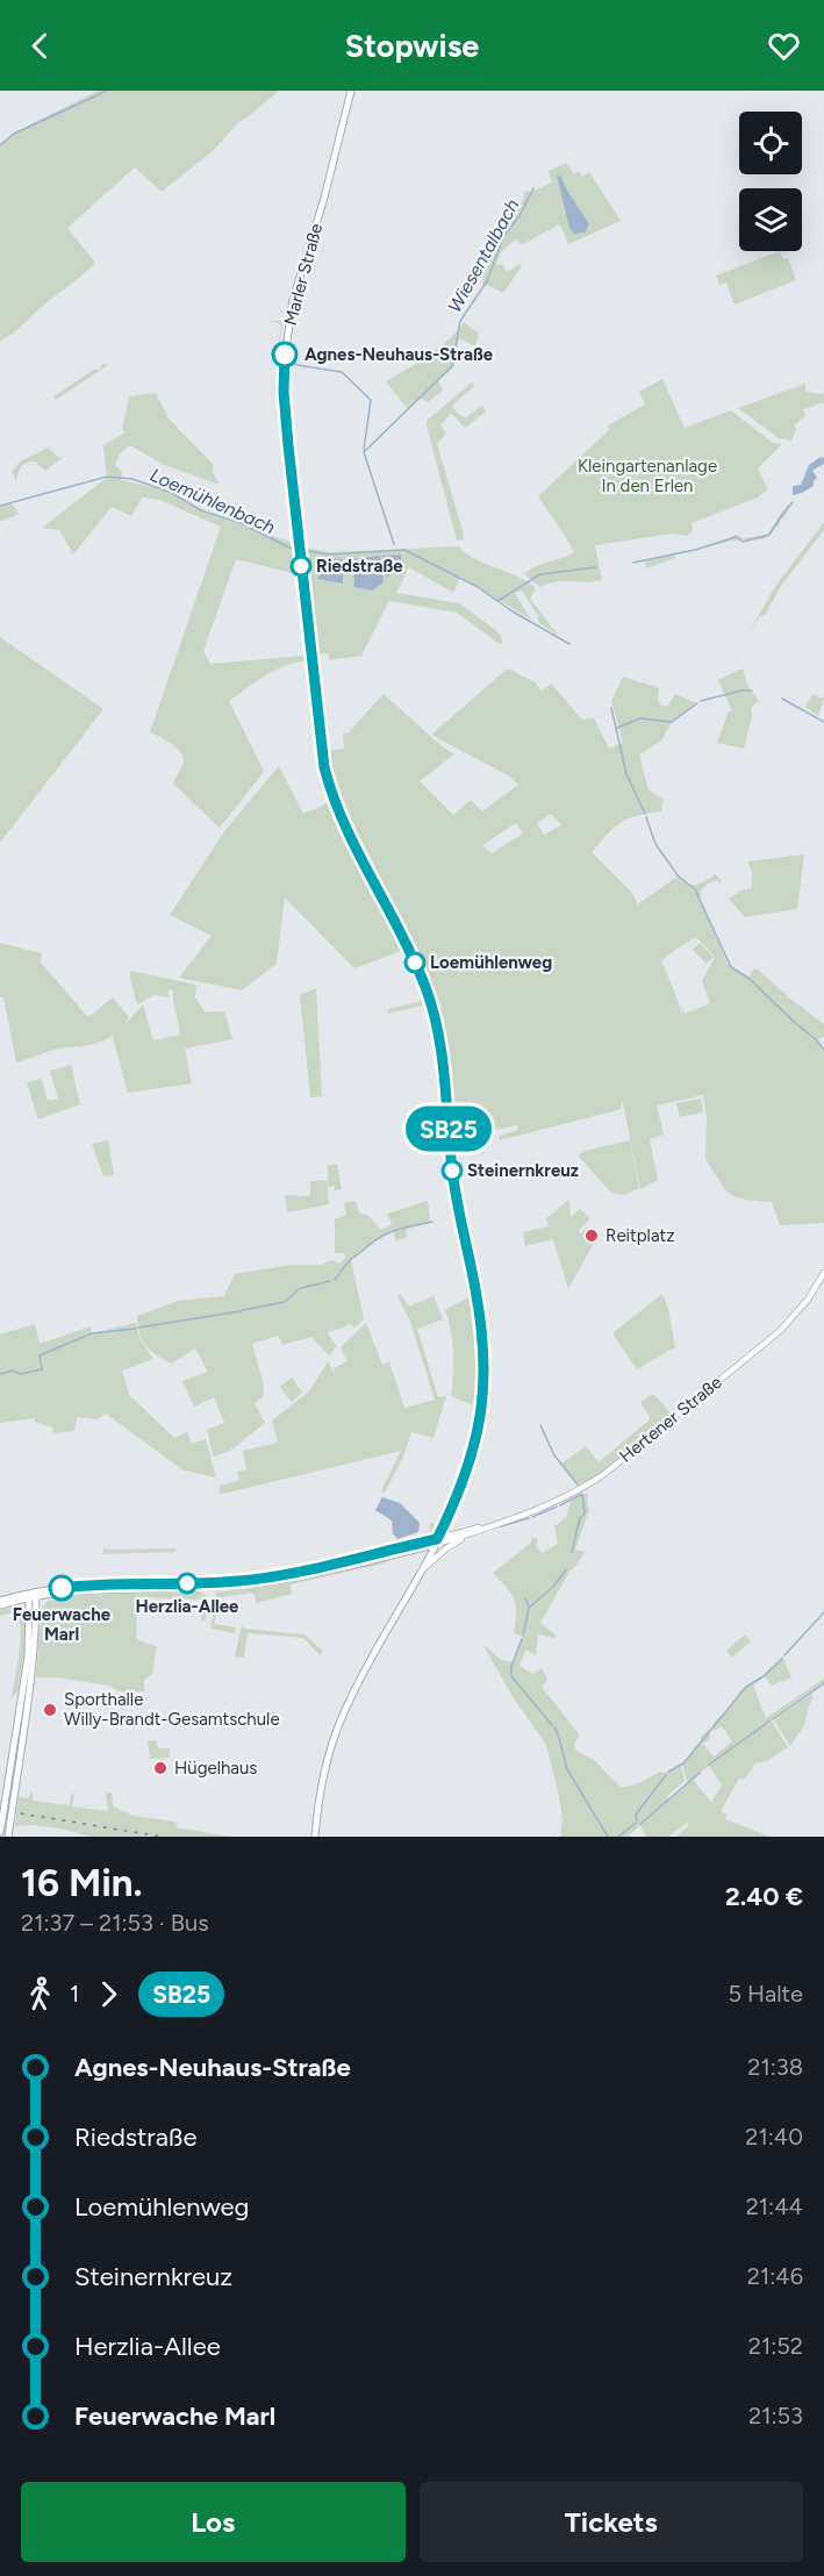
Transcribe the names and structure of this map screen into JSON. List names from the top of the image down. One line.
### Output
{"streets":{"main road":["Marler Straße","Hertener Straße"]},"crossings":[["Marler Straße","Hertener Straße"]],"water":["Wiesentalbach","Loemühlenbach"],"parks":["Kleingartenanlage In den Erlen"],"places":["Agnes-Neuhaus-Straße","Riedstraße","Loemühlenweg","Steinernkreuz","Reitplatz","Herzlia-Allee","Feuerwache Marl","Sporthalle Willy-Brandt-Gesamtschule","Hügelhaus"],"lines":["bus line SB25"],"page":{"header":"Stopwise","on_map":"SB25","heading":["16 Min.","21:37 – 21:53 · Bus","2.40 €"],"legs":["1","SB25","5 Halte"],"list":[{"name":"Agnes-Neuhaus-Straße","value":"21:38"},{"name":"Riedstraße","value":"21:40"},{"name":"Loemühlenweg","value":"21:44"},{"name":"Steinernkreuz","value":"21:46"},{"name":"Herzlia-Allee","value":"21:52"},{"name":"Feuerwache Marl","value":"21:53"}],"buttons":["Los","Tickets"]}}
